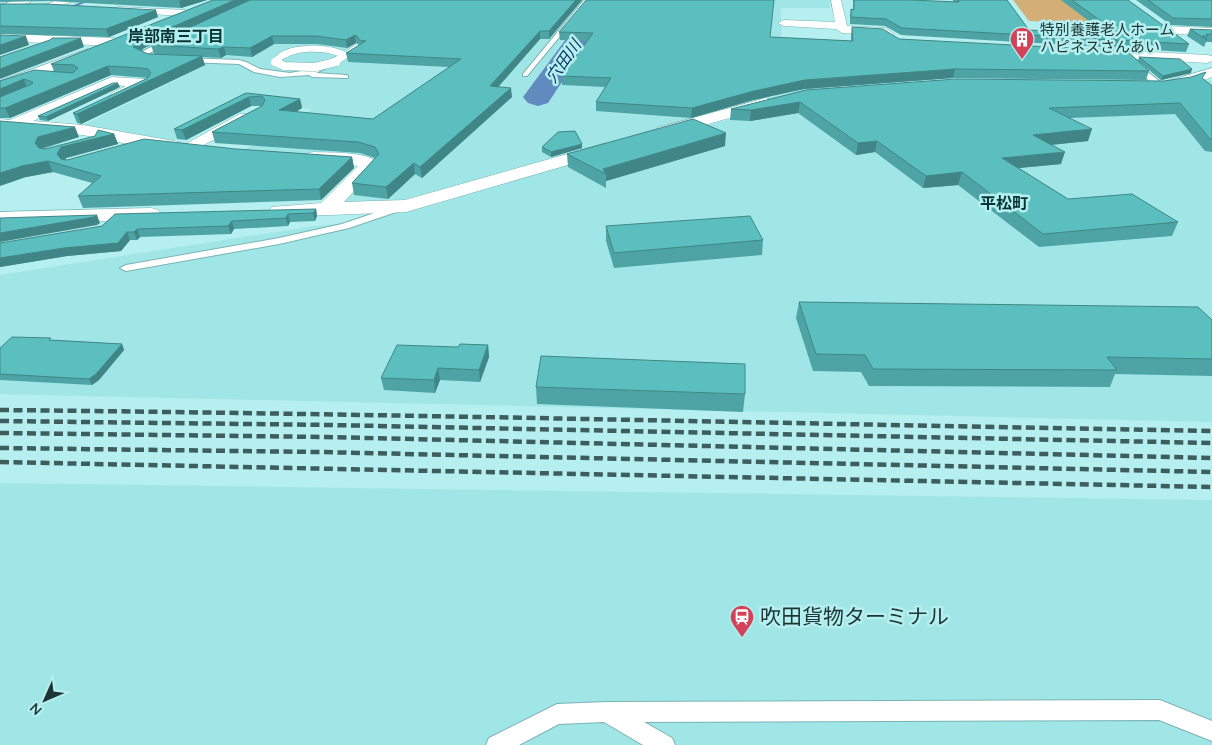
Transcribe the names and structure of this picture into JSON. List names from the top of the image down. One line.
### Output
{"districts":["岸部南三丁目","平松町"],"water":["穴田川"],"places":{"building":["特別養護老人ホーム ハピネスさんあい"],"station":["吹田貨物ターミナル"]},"north":"bottom left"}
